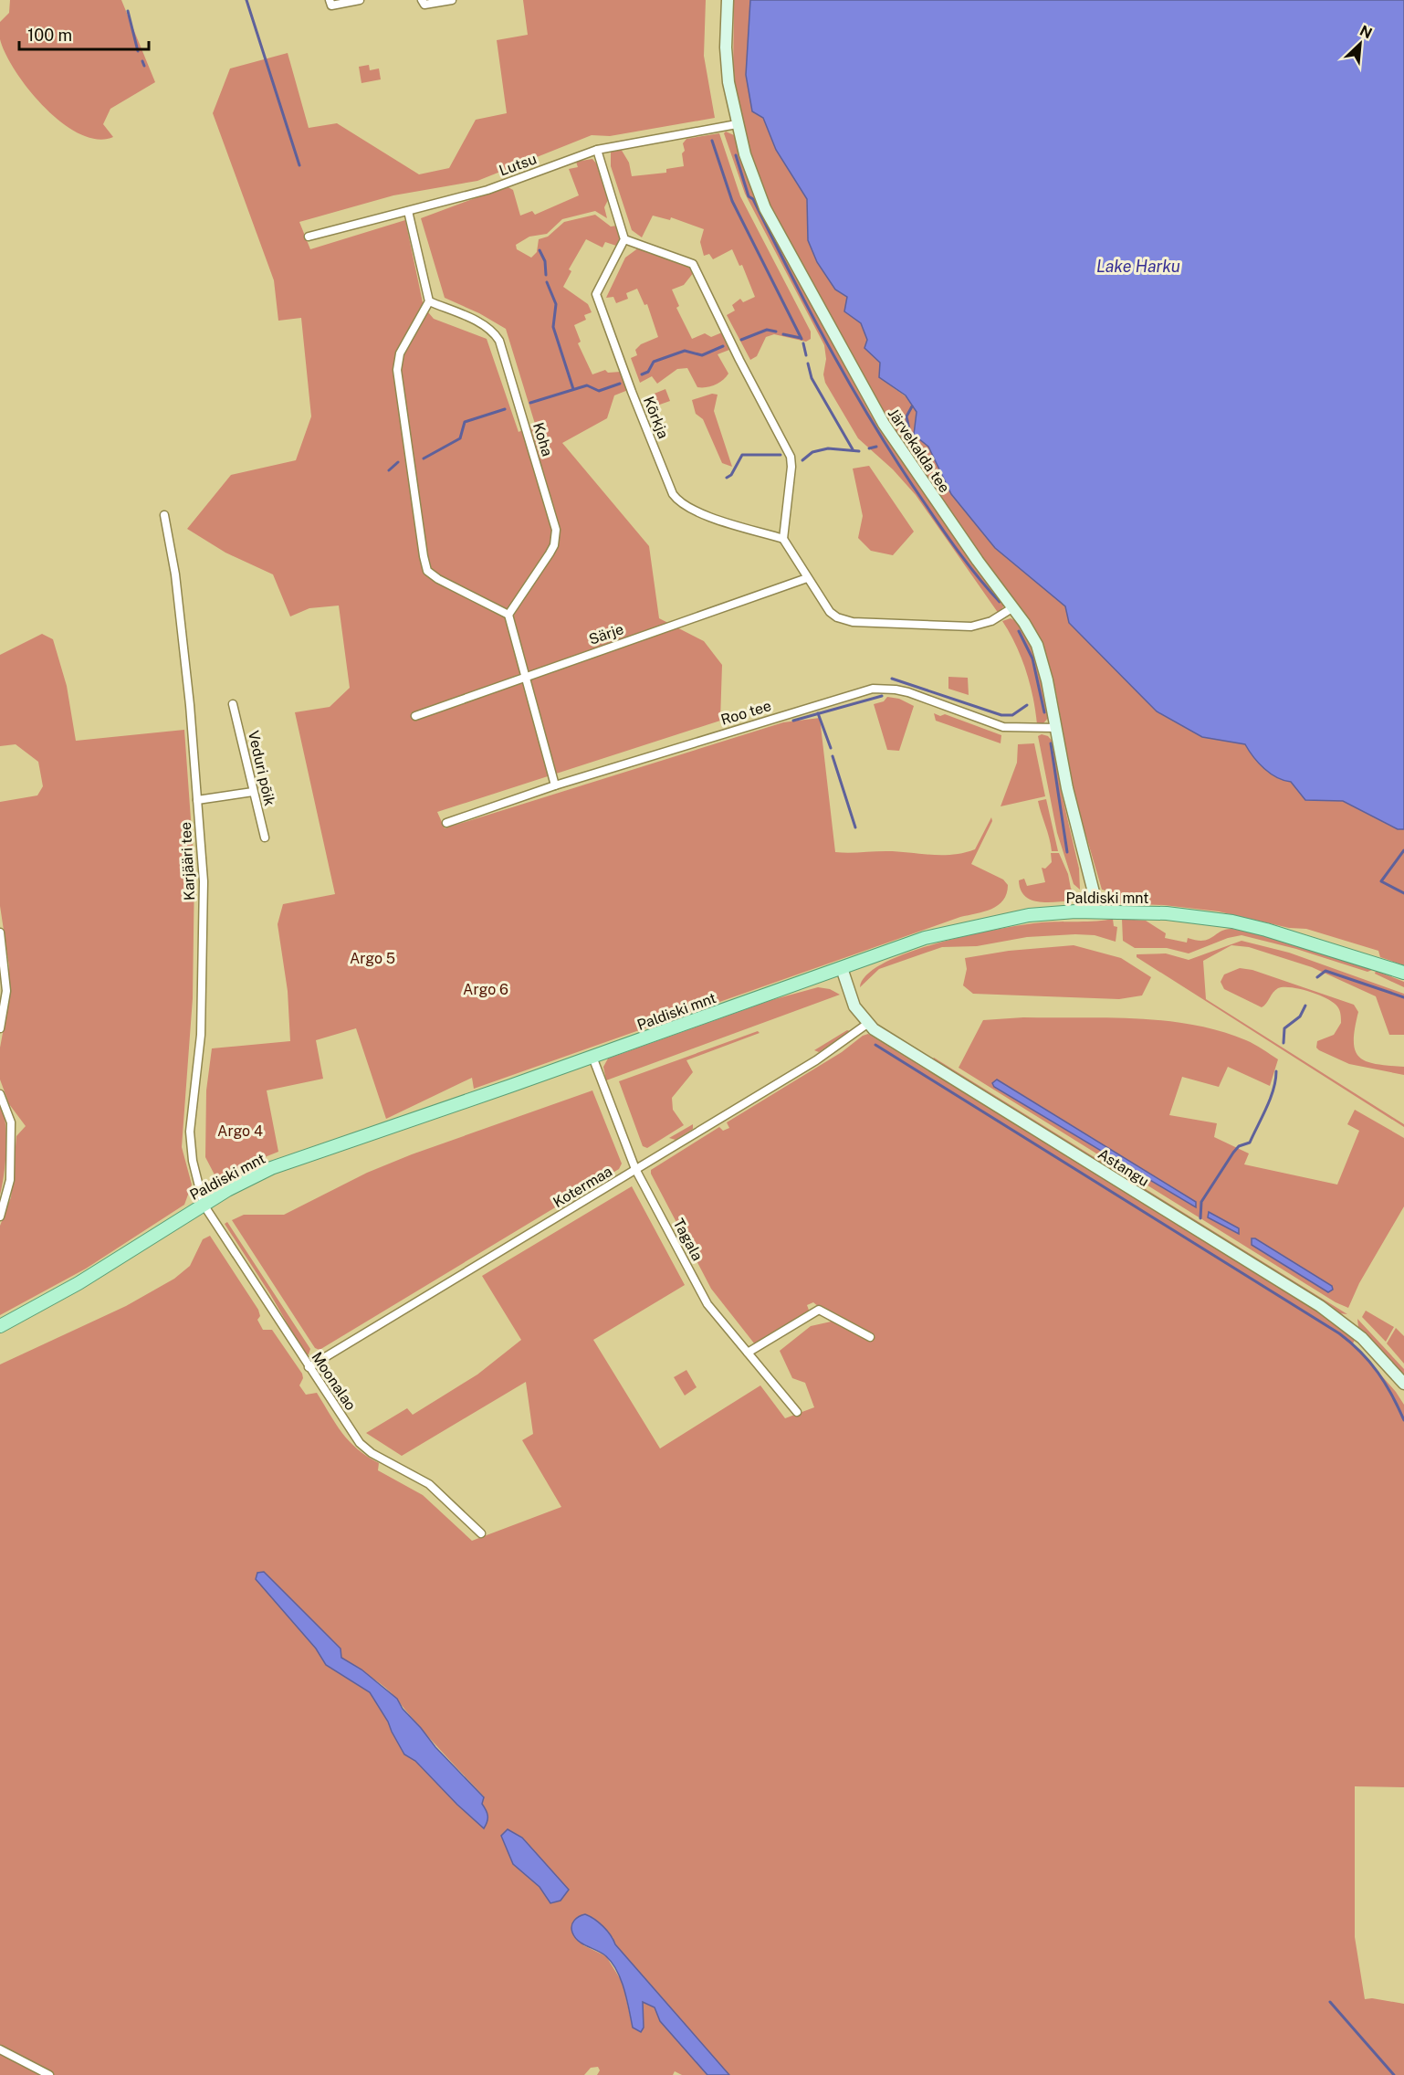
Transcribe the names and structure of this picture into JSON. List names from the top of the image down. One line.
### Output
{"streets":{"main road":["Paldiski mnt"],"street":["Lutsu","Kõrkja","Koha","Järvekalda tee","Särje","Roo tee","Veduri põik","Karjääri tee","Astangu","Kotermaa","Tagala","Moonalao"]},"crossings":[["Lutsu","Järvekalda tee"],["Järvekalda tee","Roo tee"],["Järvekalda tee","Paldiski mnt"],["Karjääri tee","Paldiski mnt"],["Karjääri tee","Moonalao"],["Paldiski mnt","Astangu"],["Paldiski mnt","Tagala"],["Paldiski mnt","Moonalao"],["Astangu","Kotermaa"],["Kotermaa","Tagala"],["Kotermaa","Moonalao"]],"water":["Lake Harku"],"parks":["Argo 5","Argo 6","Argo 4"],"scale_bar":"100 m","north":"top right"}
